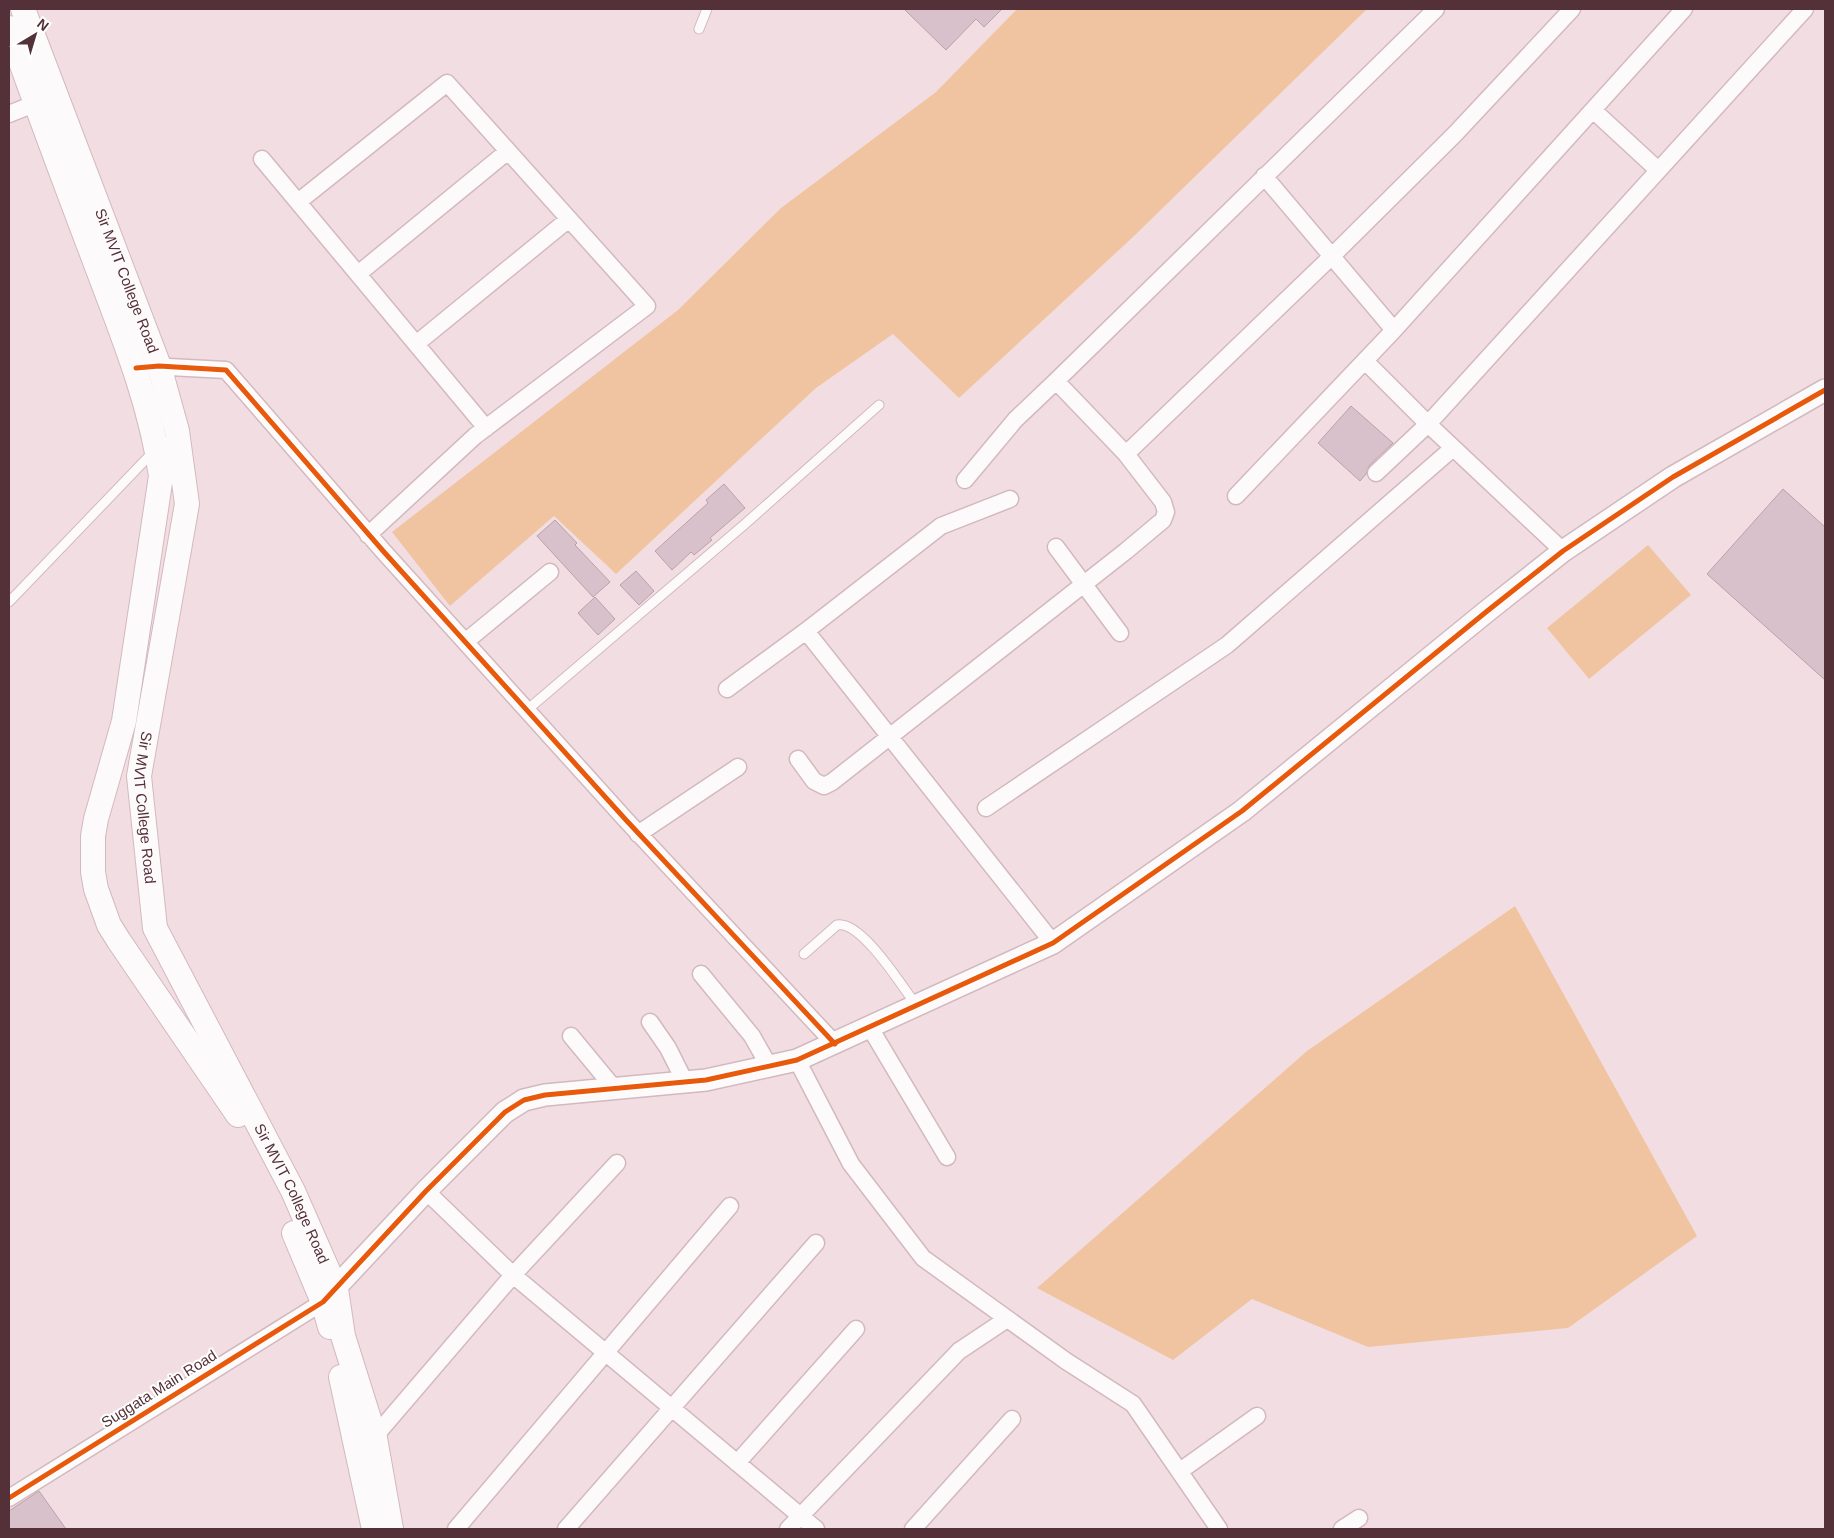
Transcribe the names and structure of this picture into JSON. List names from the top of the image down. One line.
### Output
{"streets":{"main road":["Sir MVIT College Road"],"street":["Suggata Main Road"]},"crossings":[["Sir MVIT College Road","Suggata Main Road"]],"north":"top right"}
